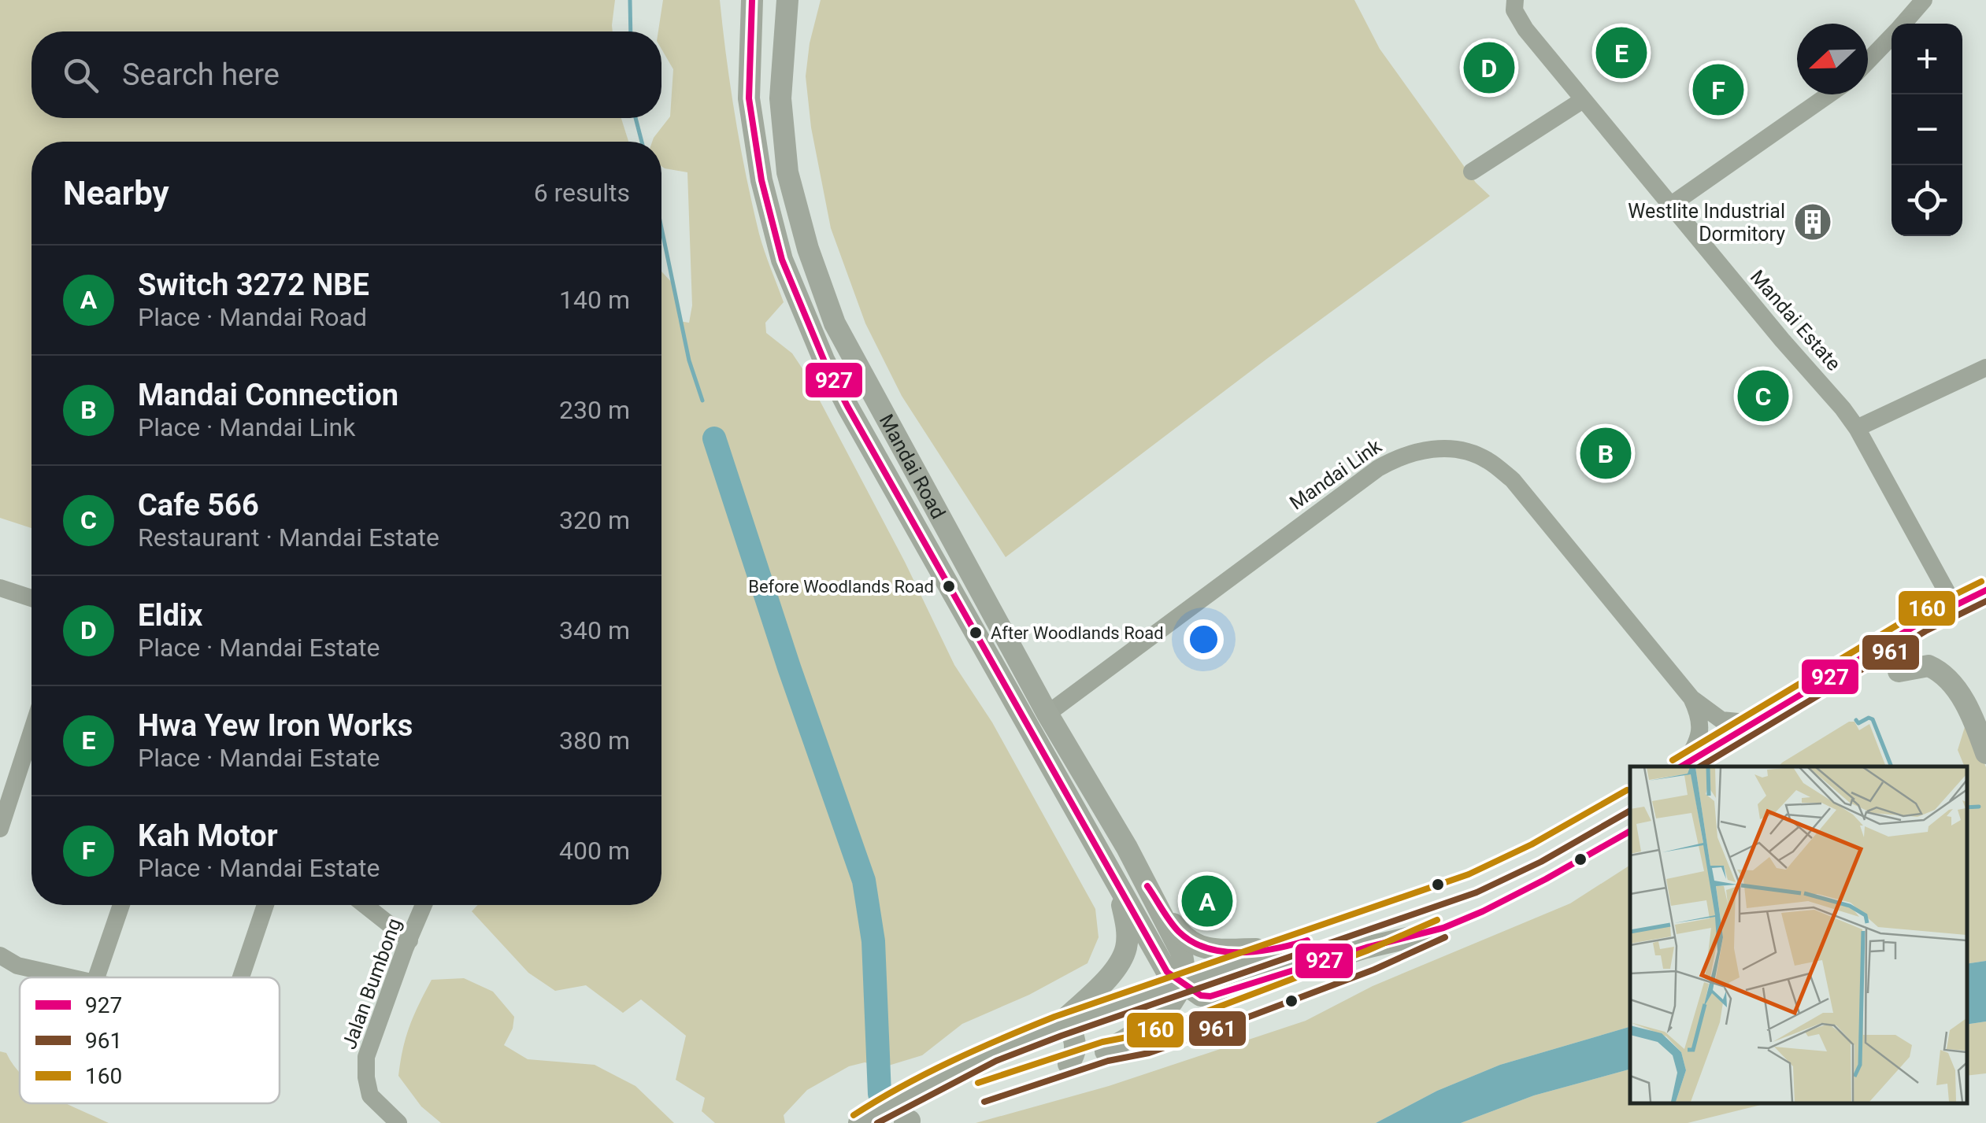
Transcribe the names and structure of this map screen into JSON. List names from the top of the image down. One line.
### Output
{"streets":{"main road":["Mandai Road"],"street":["Mandai Estate","Mandai Link","Jalan Bumbong"]},"crossings":[["Mandai Road","Mandai Link"]],"places":{"building":["Westlite Industrial Dormitory"],"other":["Before Woodlands Road","After Woodlands Road"]},"lines":["transit line 927","transit line 160","transit line 961"],"legend":["927","961","160"],"north":"left","page":{"map_buttons":["+","−"],"pins":["E","D","F","C","B","A"],"search":"Search here","heading":["Nearby","6 results"],"list":[{"mark":"A","name":"Switch 3272 NBE","note":"Place · Mandai Road","value":"140 m"},{"mark":"B","name":"Mandai Connection","note":"Place · Mandai Link","value":"230 m"},{"mark":"C","name":"Cafe 566","note":"Restaurant · Mandai Estate","value":"320 m"},{"mark":"D","name":"Eldix","note":"Place · Mandai Estate","value":"340 m"},{"mark":"E","name":"Hwa Yew Iron Works","note":"Place · Mandai Estate","value":"380 m"},{"mark":"F","name":"Kah Motor","note":"Place · Mandai Estate","value":"400 m"}]}}
